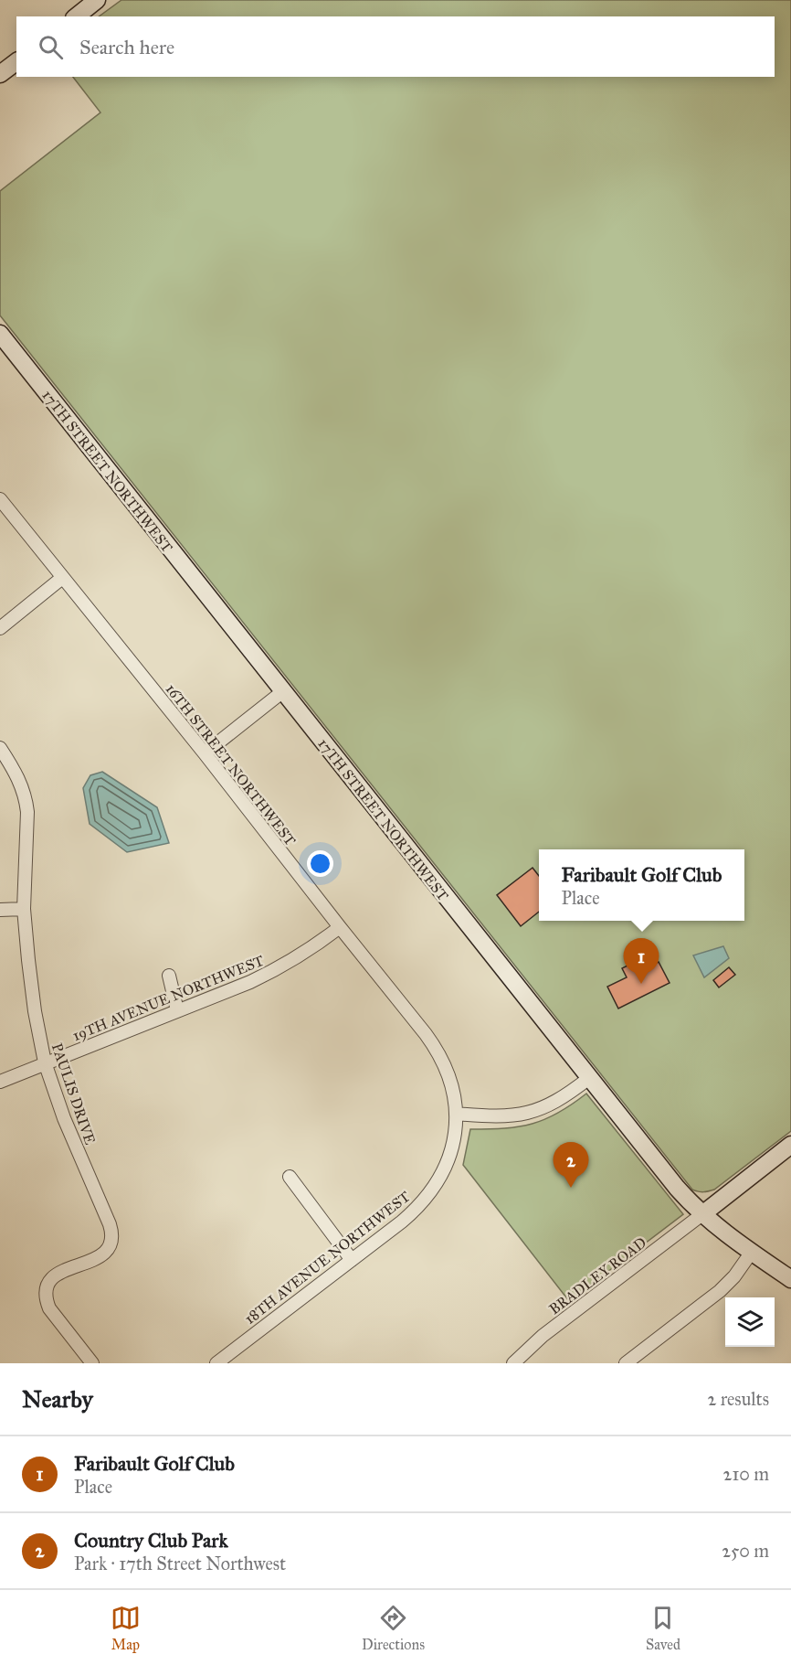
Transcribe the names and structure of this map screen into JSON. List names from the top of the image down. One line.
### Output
{"streets":{"street":["17TH STREET NORTHWEST","16TH STREET NORTHWEST","19TH AVENUE NORTHWEST","PAULIS DRIVE","18TH AVENUE NORTHWEST","BRADLEY ROAD"]},"crossings":[["17TH STREET NORTHWEST","BRADLEY ROAD"],["16TH STREET NORTHWEST","19TH AVENUE NORTHWEST"],["16TH STREET NORTHWEST","18TH AVENUE NORTHWEST"],["19TH AVENUE NORTHWEST","PAULIS DRIVE"]],"page":{"search":"Search here","popup":["Faribault Golf Club","Place"],"pins":["1","2"],"heading":["Nearby","2 results"],"list":[{"mark":"1","name":"Faribault Golf Club","note":"Place","value":"210 m"},{"mark":"2","name":"Country Club Park","note":"Park · 17th Street Northwest","value":"250 m"}],"nav":["Map","Directions","Saved"]}}
